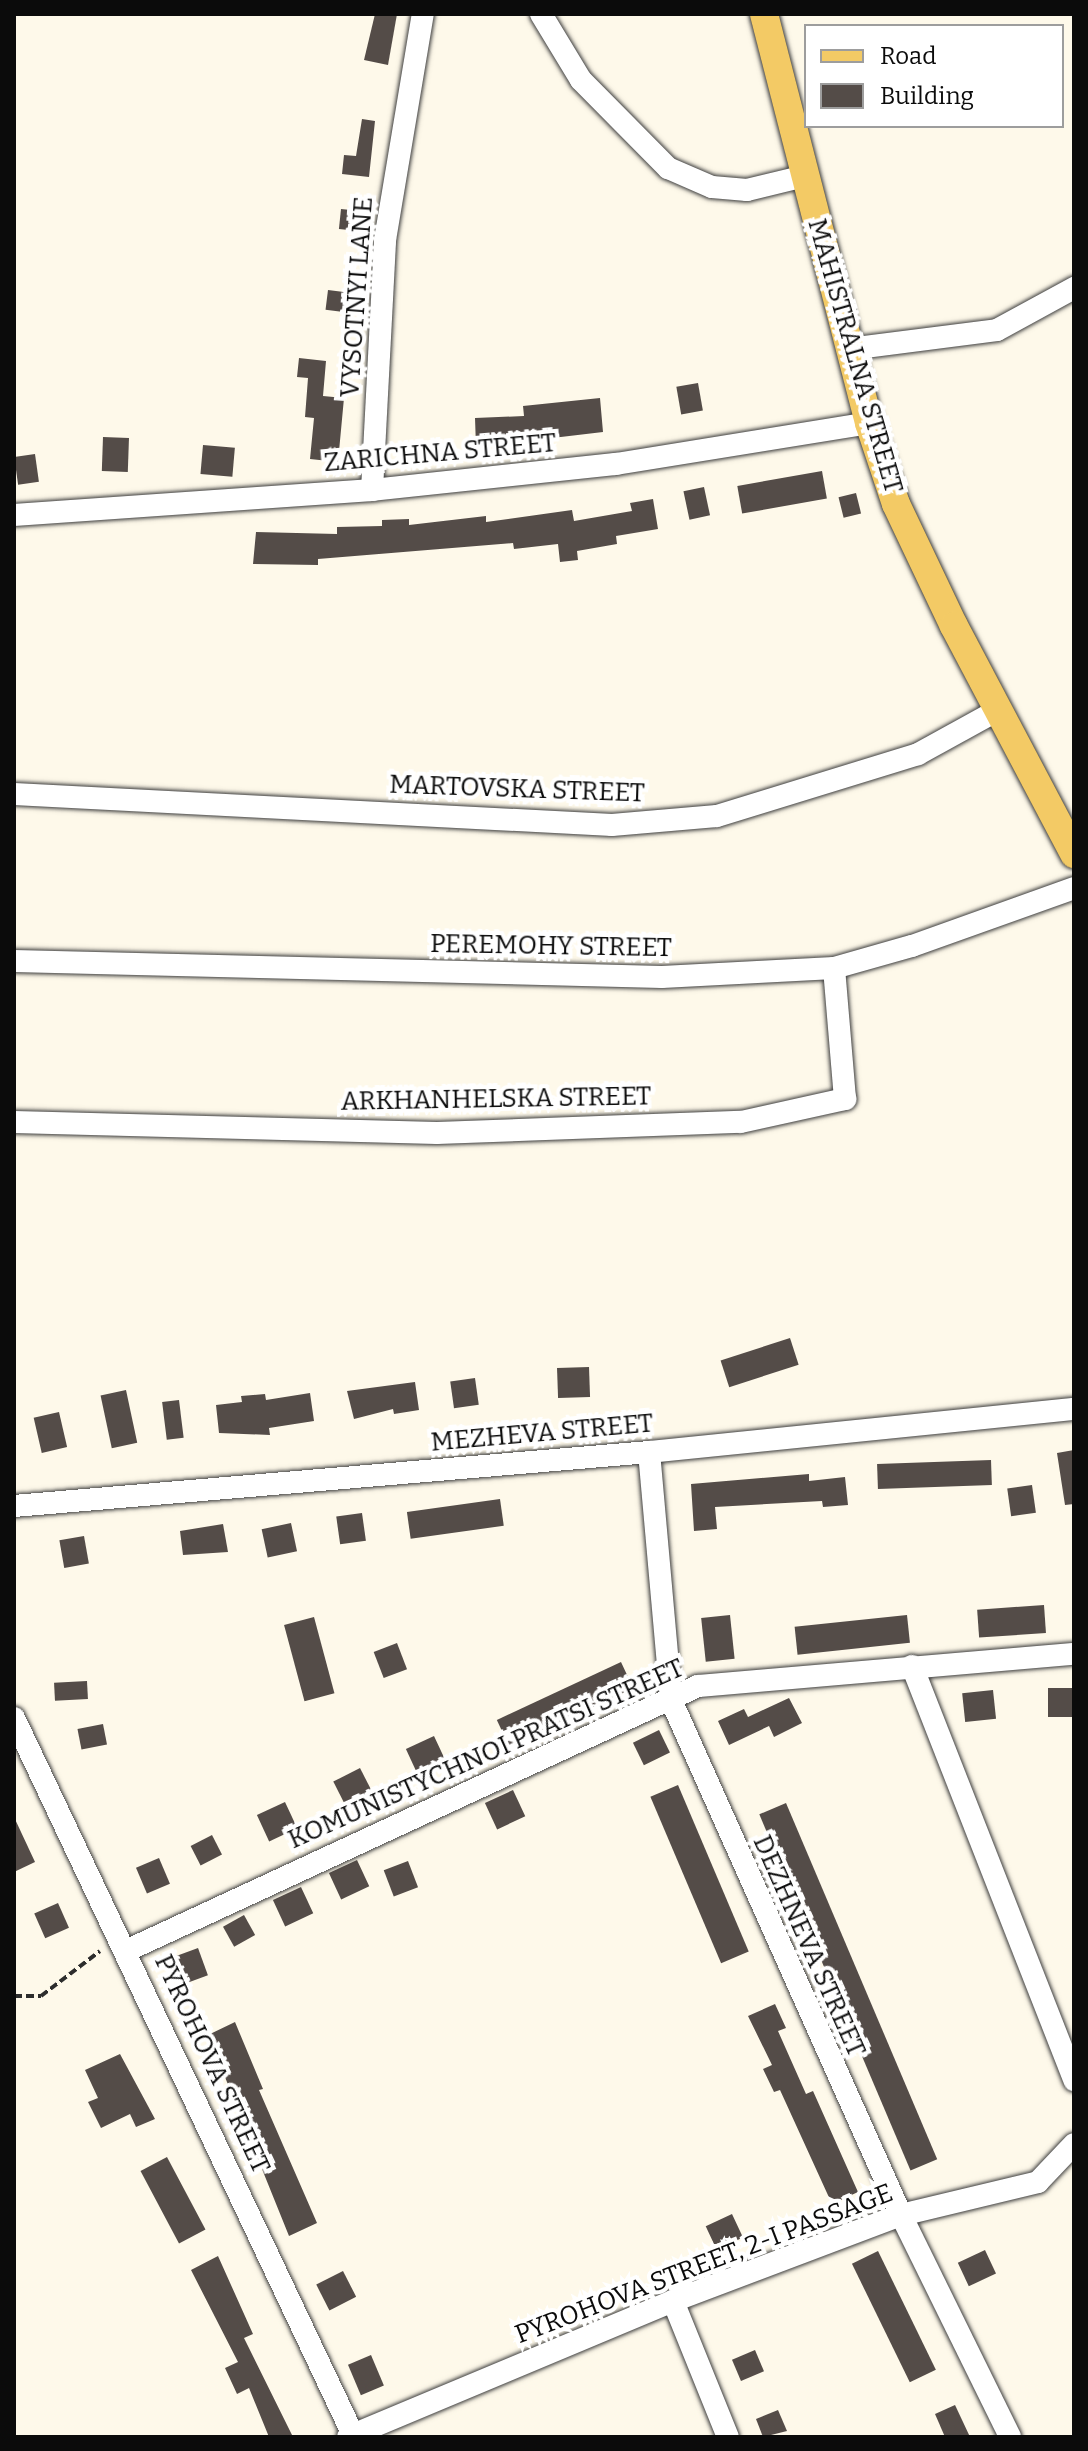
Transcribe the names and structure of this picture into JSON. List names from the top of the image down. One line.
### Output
{"streets":{"main road":["MAHISTRALNA STREET"],"street":["VYSOTNYI LANE","ZARICHNA STREET","MARTOVSKA STREET","PEREMOHY STREET","ARKHANHELSKA STREET","MEZHEVA STREET","KOMUNISTYCHNOI PRATSI STREET","DEZHNEVA STREET","PYROHOVA STREET","PYROHOVA STREET, 2-I PASSAGE"]},"crossings":[["VYSOTNYI LANE","ZARICHNA STREET"],["MAHISTRALNA STREET","ZARICHNA STREET"],["MAHISTRALNA STREET","MARTOVSKA STREET"],["PEREMOHY STREET","ARKHANHELSKA STREET"],["MEZHEVA STREET","DEZHNEVA STREET"],["KOMUNISTYCHNOI PRATSI STREET","DEZHNEVA STREET"],["KOMUNISTYCHNOI PRATSI STREET","PYROHOVA STREET"],["DEZHNEVA STREET","PYROHOVA STREET, 2-I PASSAGE"],["PYROHOVA STREET","PYROHOVA STREET, 2-I PASSAGE"]],"legend":["Road","Building"]}
